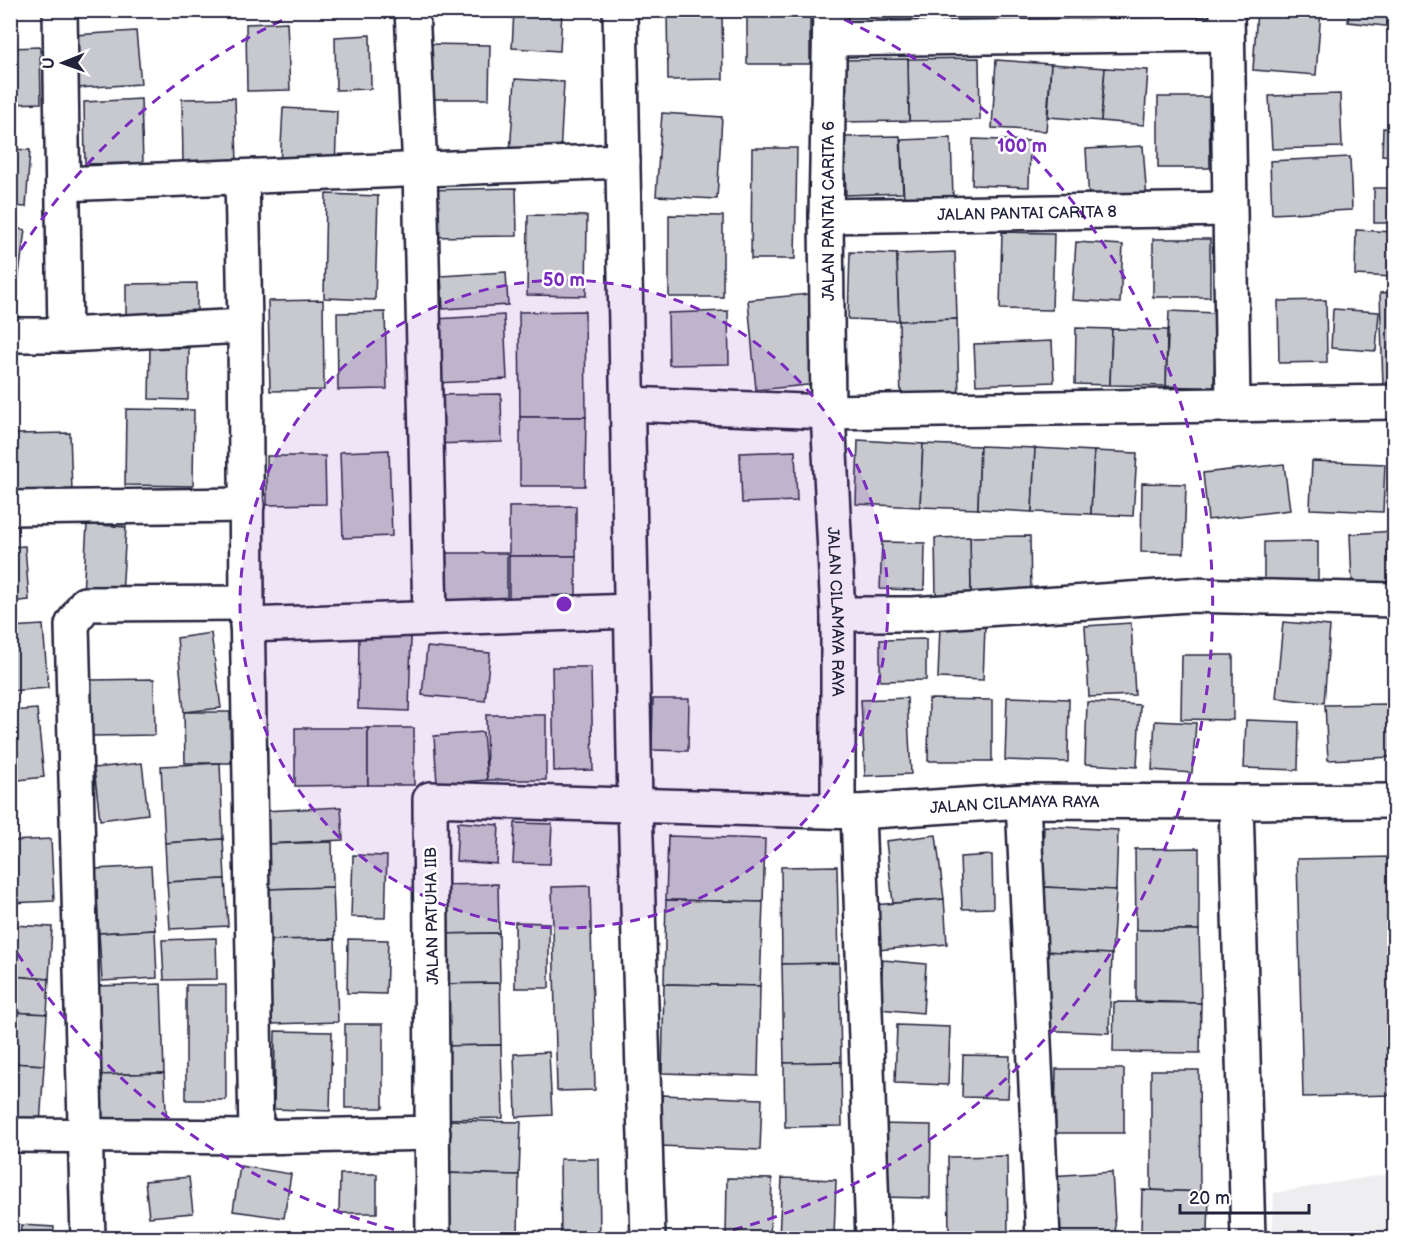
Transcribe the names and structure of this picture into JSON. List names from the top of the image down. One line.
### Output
{"streets":{"street":["JALAN PANTAI CARITA 6","JALAN PANTAI CARITA 8","JALAN CILAMAYA RAYA","JALAN PATUHA IIB"]},"crossings":[["JALAN PANTAI CARITA 6","JALAN PANTAI CARITA 8"],["JALAN PANTAI CARITA 6","JALAN CILAMAYA RAYA"],["JALAN CILAMAYA RAYA","JALAN PATUHA IIB"]],"scale_bar":"20 m","north":"left","rings":["100 m","50 m"]}
